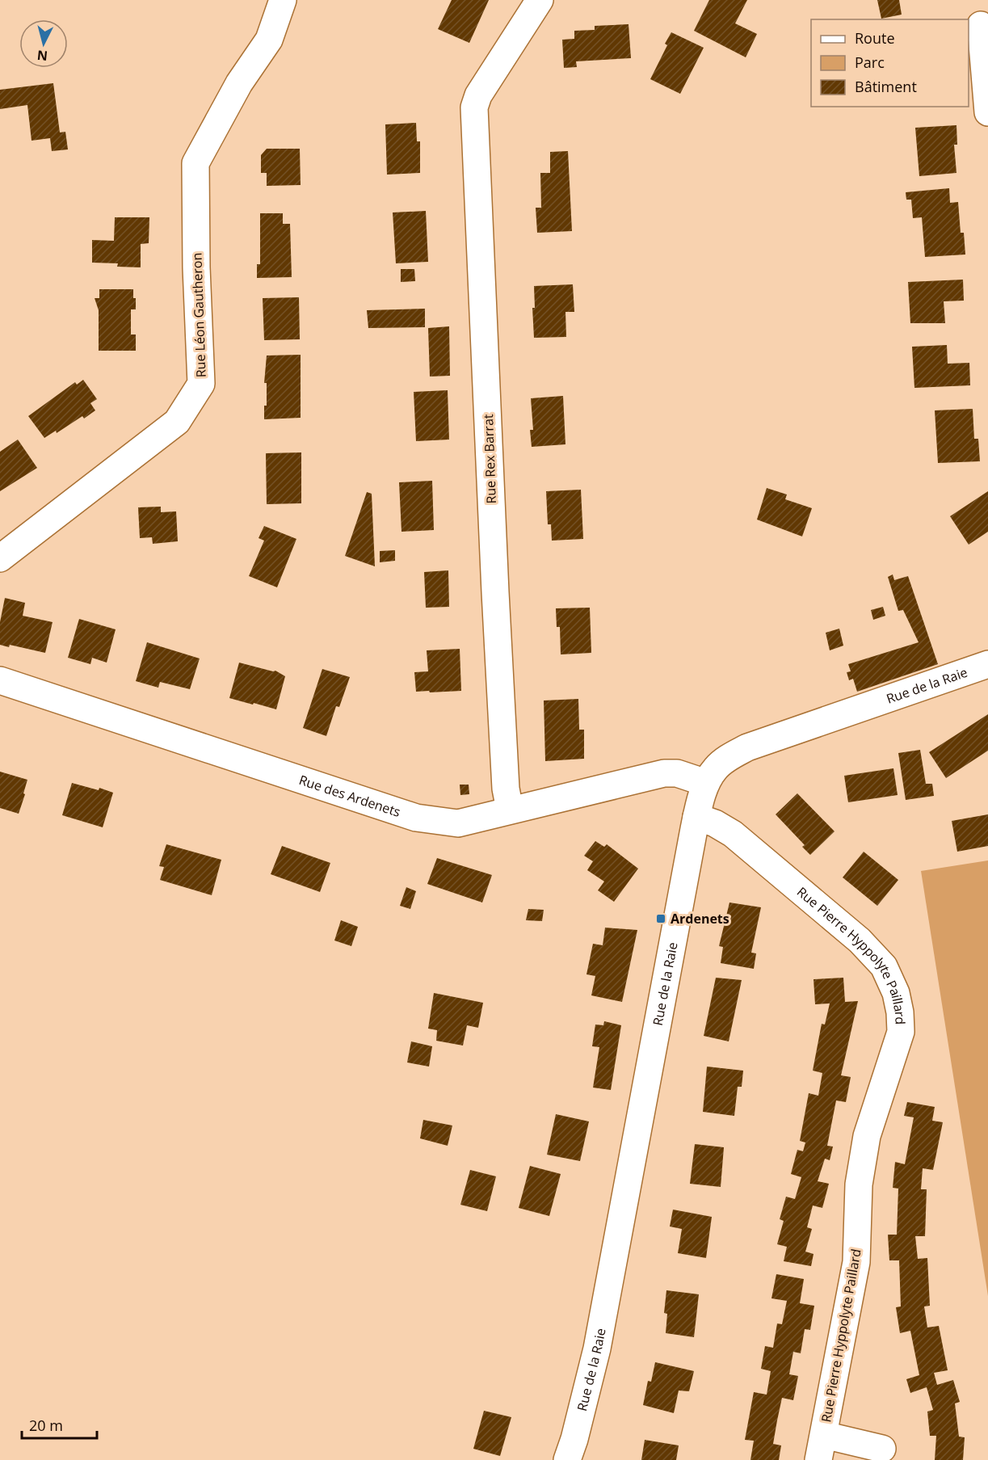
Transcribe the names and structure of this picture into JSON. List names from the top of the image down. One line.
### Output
{"streets":{"street":["Rue Léon Gautheron","Rue Rex Barrat","Rue de la Raie","Rue des Ardenets","Rue Pierre Hyppolyte Paillard"]},"crossings":[["Rue Rex Barrat","Rue des Ardenets"],["Rue de la Raie","Rue des Ardenets"],["Rue de la Raie","Rue Pierre Hyppolyte Paillard"]],"places":{"transit":["Ardenets"]},"legend":["Route","Parc","Bâtiment"],"scale_bar":"20 m","north":"bottom"}
